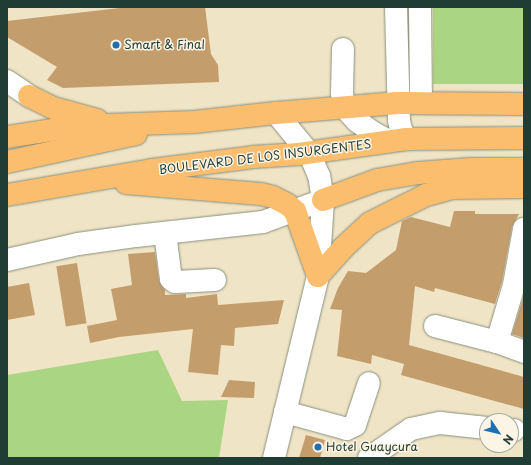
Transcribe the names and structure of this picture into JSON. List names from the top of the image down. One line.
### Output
{"streets":{"main road":["BOULEVARD DE LOS INSURGENTES"]},"places":["Smart & Final","Hotel Guaycura"],"north":"bottom right"}
